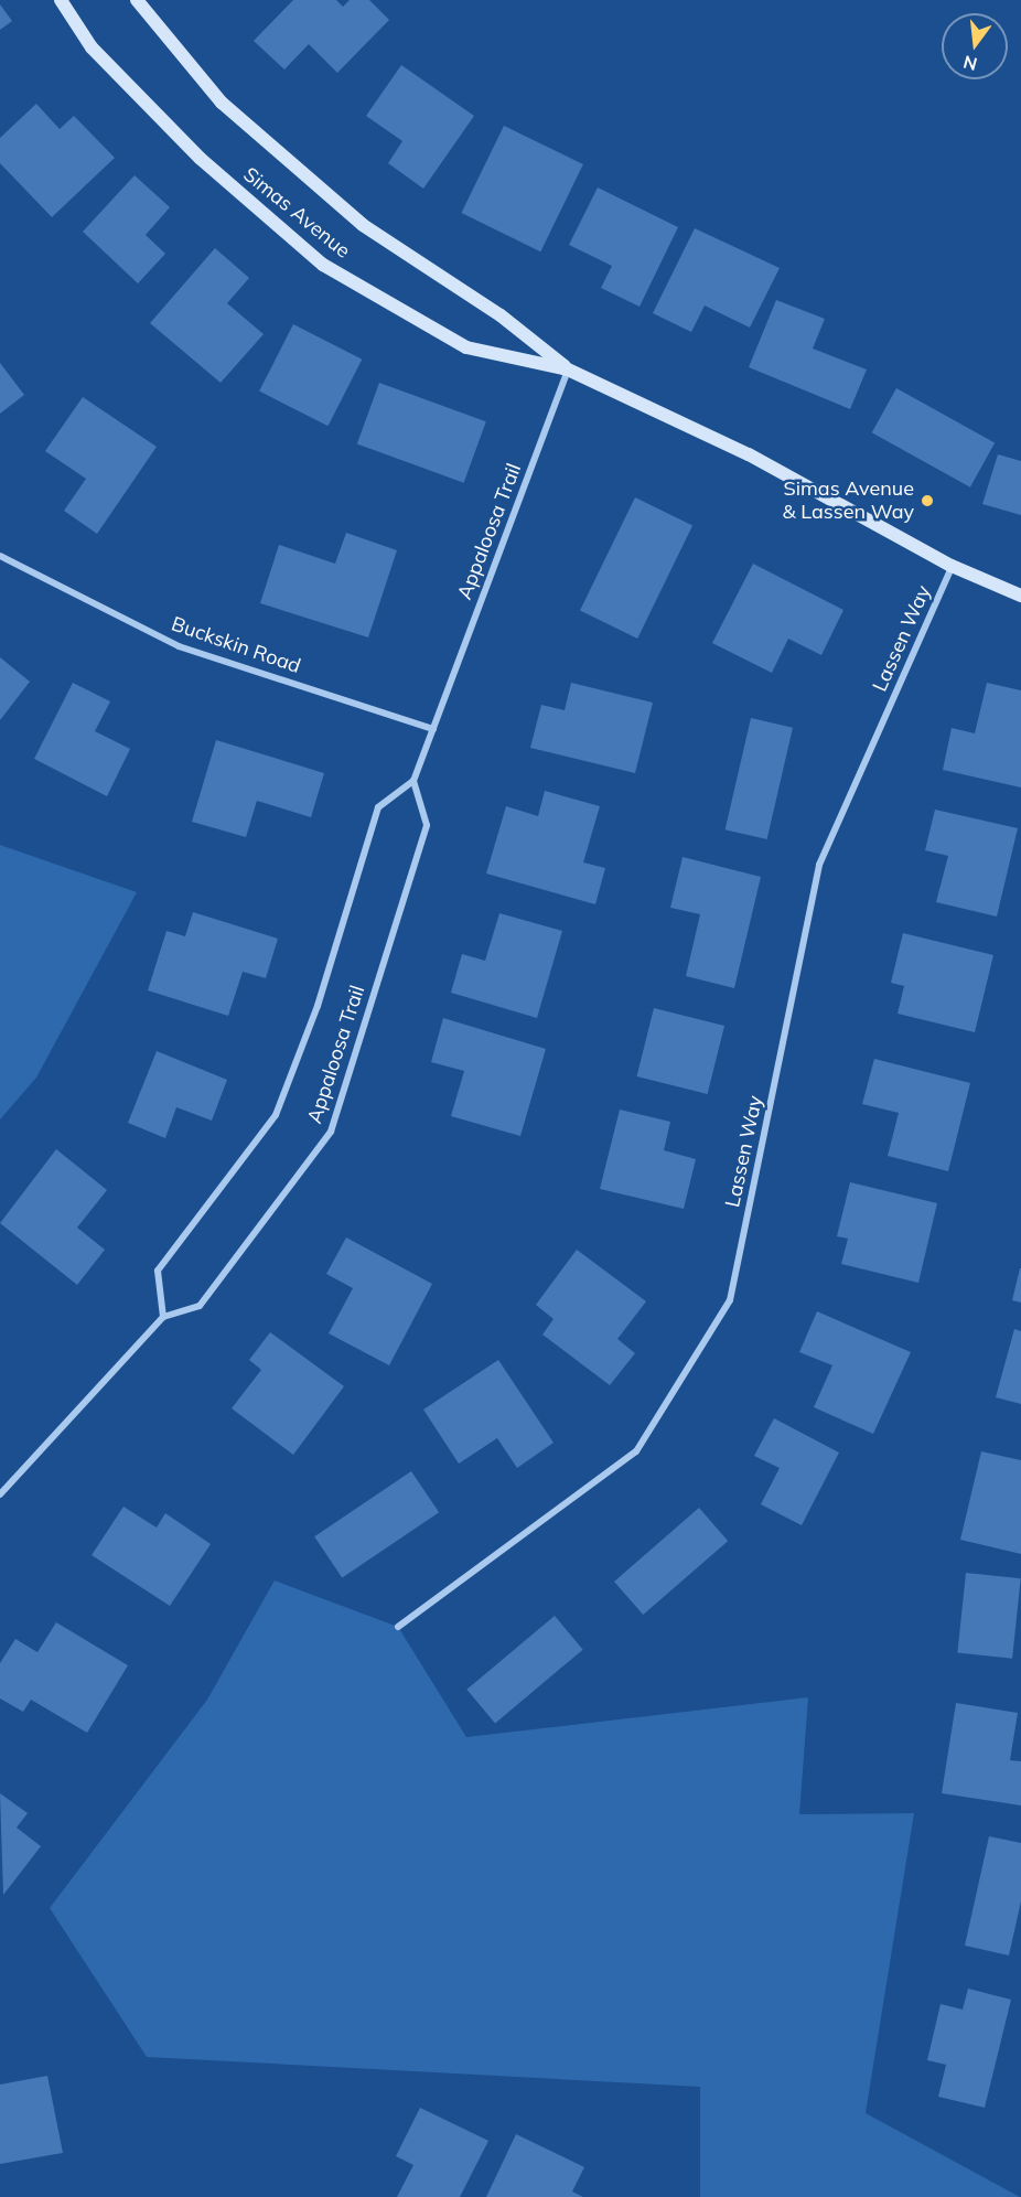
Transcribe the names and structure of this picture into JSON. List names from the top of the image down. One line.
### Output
{"streets":{"street":["Simas Avenue","Appaloosa Trail","Lassen Way","Buckskin Road"]},"crossings":[["Simas Avenue","Appaloosa Trail"],["Simas Avenue","Lassen Way"],["Appaloosa Trail","Buckskin Road"]],"places":["Simas Avenue & Lassen Way"],"north":"bottom"}
